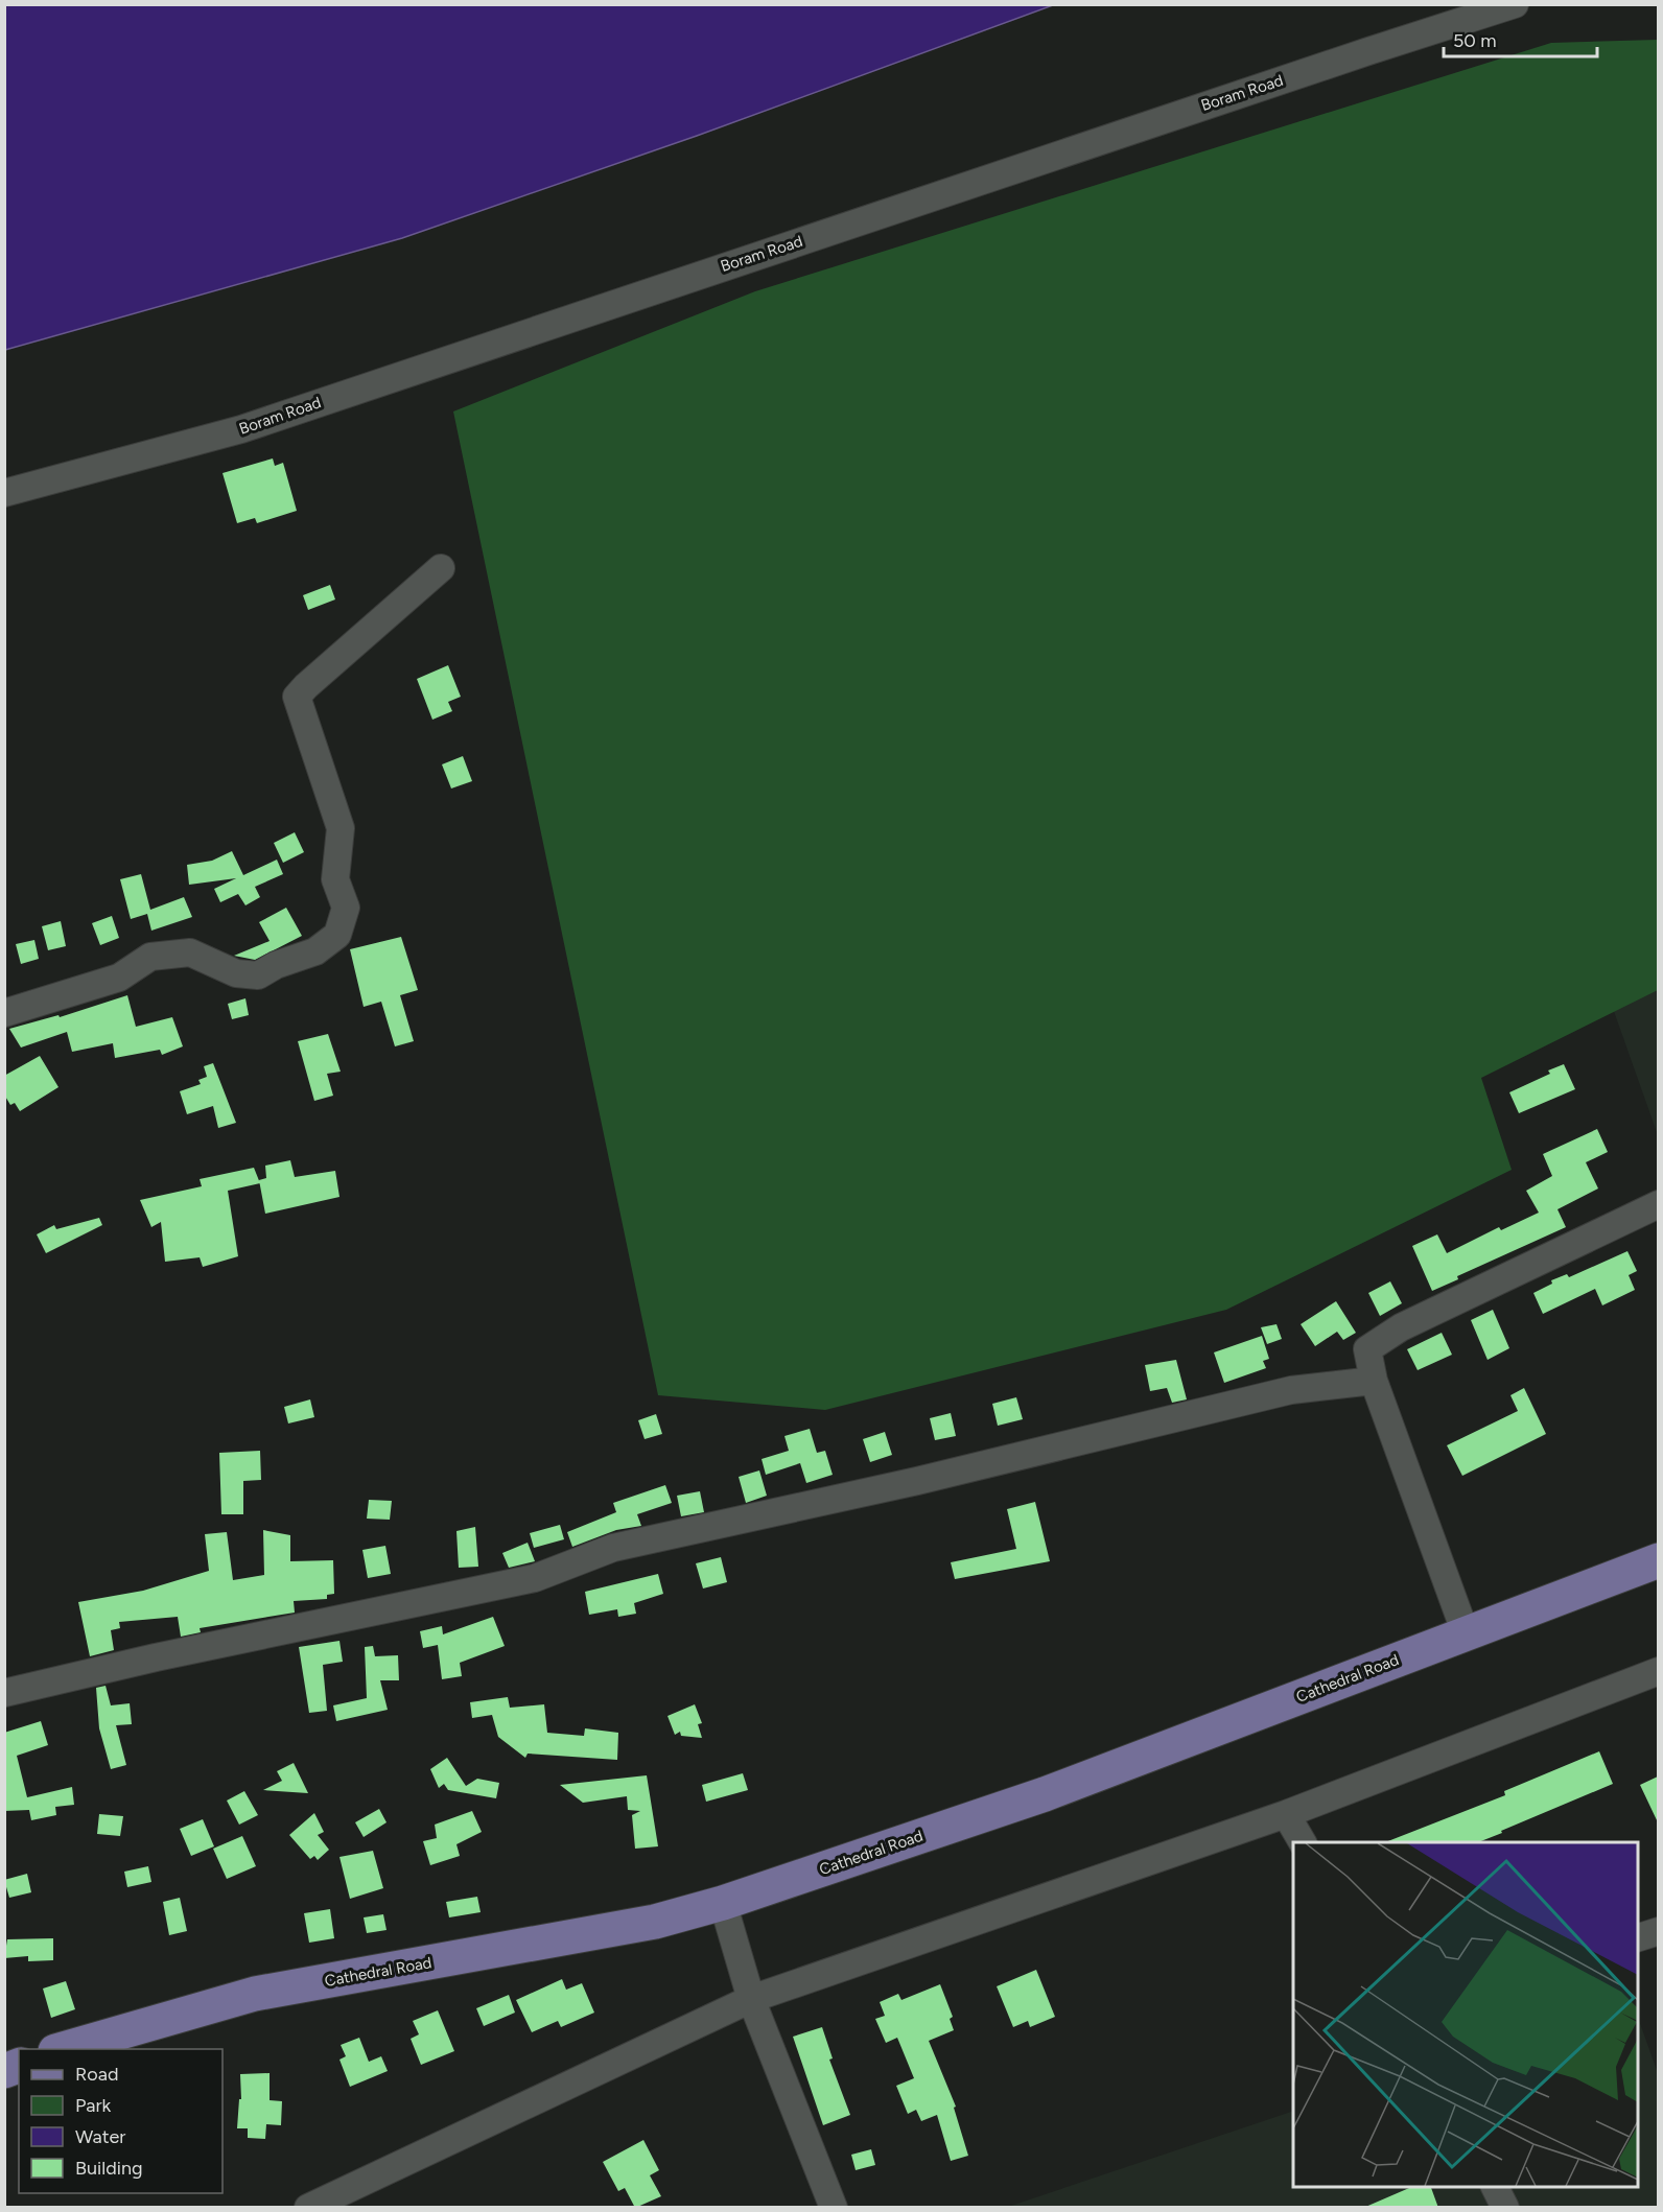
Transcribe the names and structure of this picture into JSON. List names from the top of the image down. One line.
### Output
{"streets":{"main road":["Cathedral Road"],"street":["Boram Road"]},"legend":["Road","Park","Water","Building"],"scale_bar":"50 m"}
